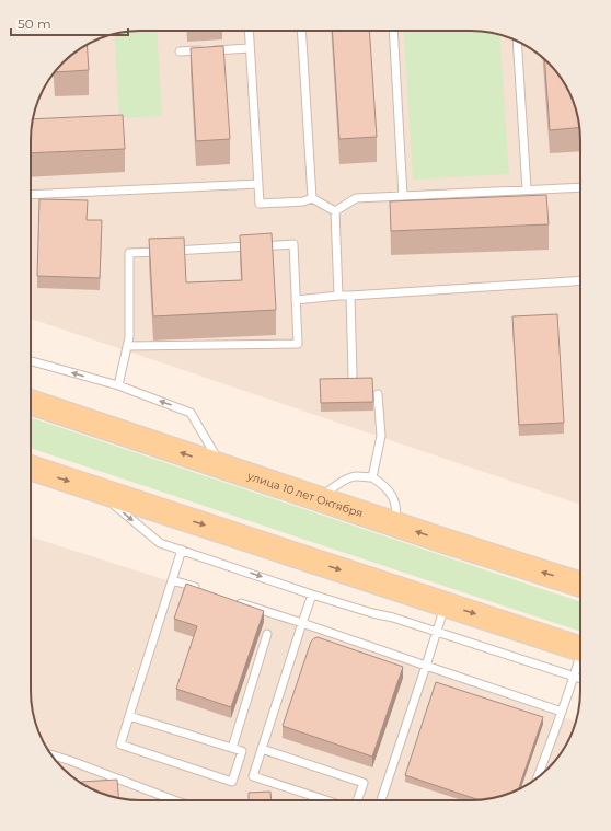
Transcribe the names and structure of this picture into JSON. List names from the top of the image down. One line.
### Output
{"streets":{"main road":["улица 10 лет Октября"]},"scale_bar":"50 m"}
